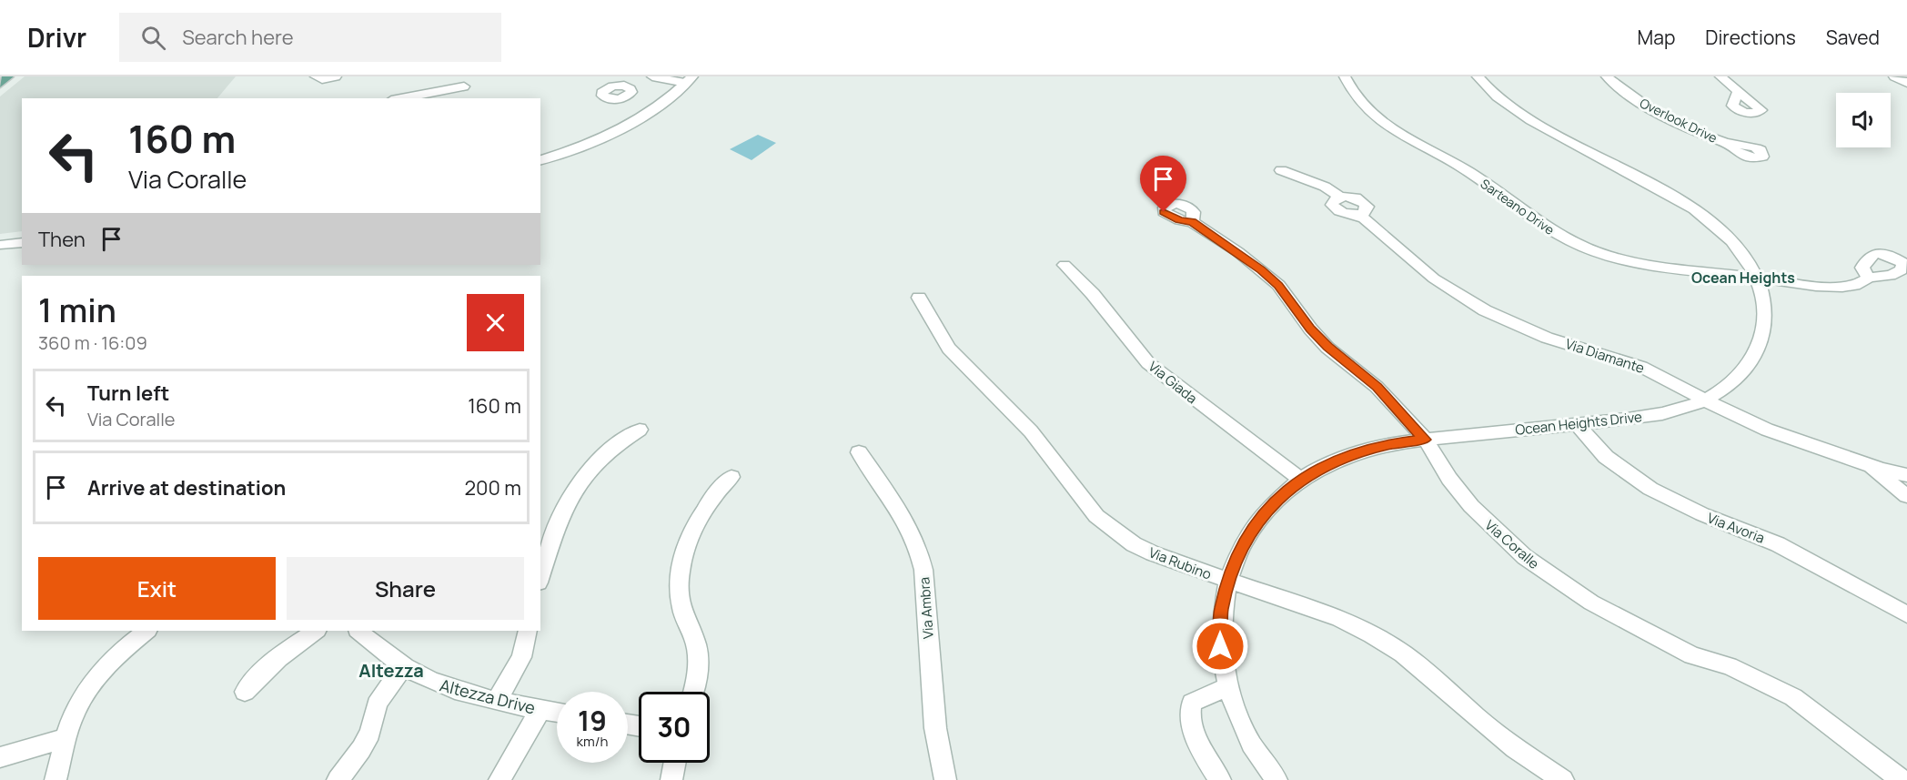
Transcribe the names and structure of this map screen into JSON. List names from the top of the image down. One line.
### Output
{"streets":{"street":["Overlook Drive","Sarteano Drive","Via Diamante","Via Giada","Ocean Heights Drive","Via Avoria","Via Coralle","Via Rubino","Via Ambra","Altezza Drive"]},"crossings":[["Sarteano Drive","Ocean Heights Drive"],["Via Diamante","Ocean Heights Drive"],["Via Giada","Ocean Heights Drive"],["Ocean Heights Drive","Via Avoria"],["Ocean Heights Drive","Via Coralle"],["Ocean Heights Drive","Via Rubino"]],"districts":["Ocean Heights","Altezza"],"page":{"header":"Drivr","search":"Search here","nav":["Map","Directions","Saved"],"turn":["160 m","Via Coralle"],"then":"Then","heading":["1 min","360 m · 16:09"],"list":[{"name":"Turn left","note":"Via Coralle","value":"160 m"},{"name":"Arrive at destination","value":"200 m"}],"buttons":["Exit","Share"],"speed":"19 km/h","limit":"30"}}
